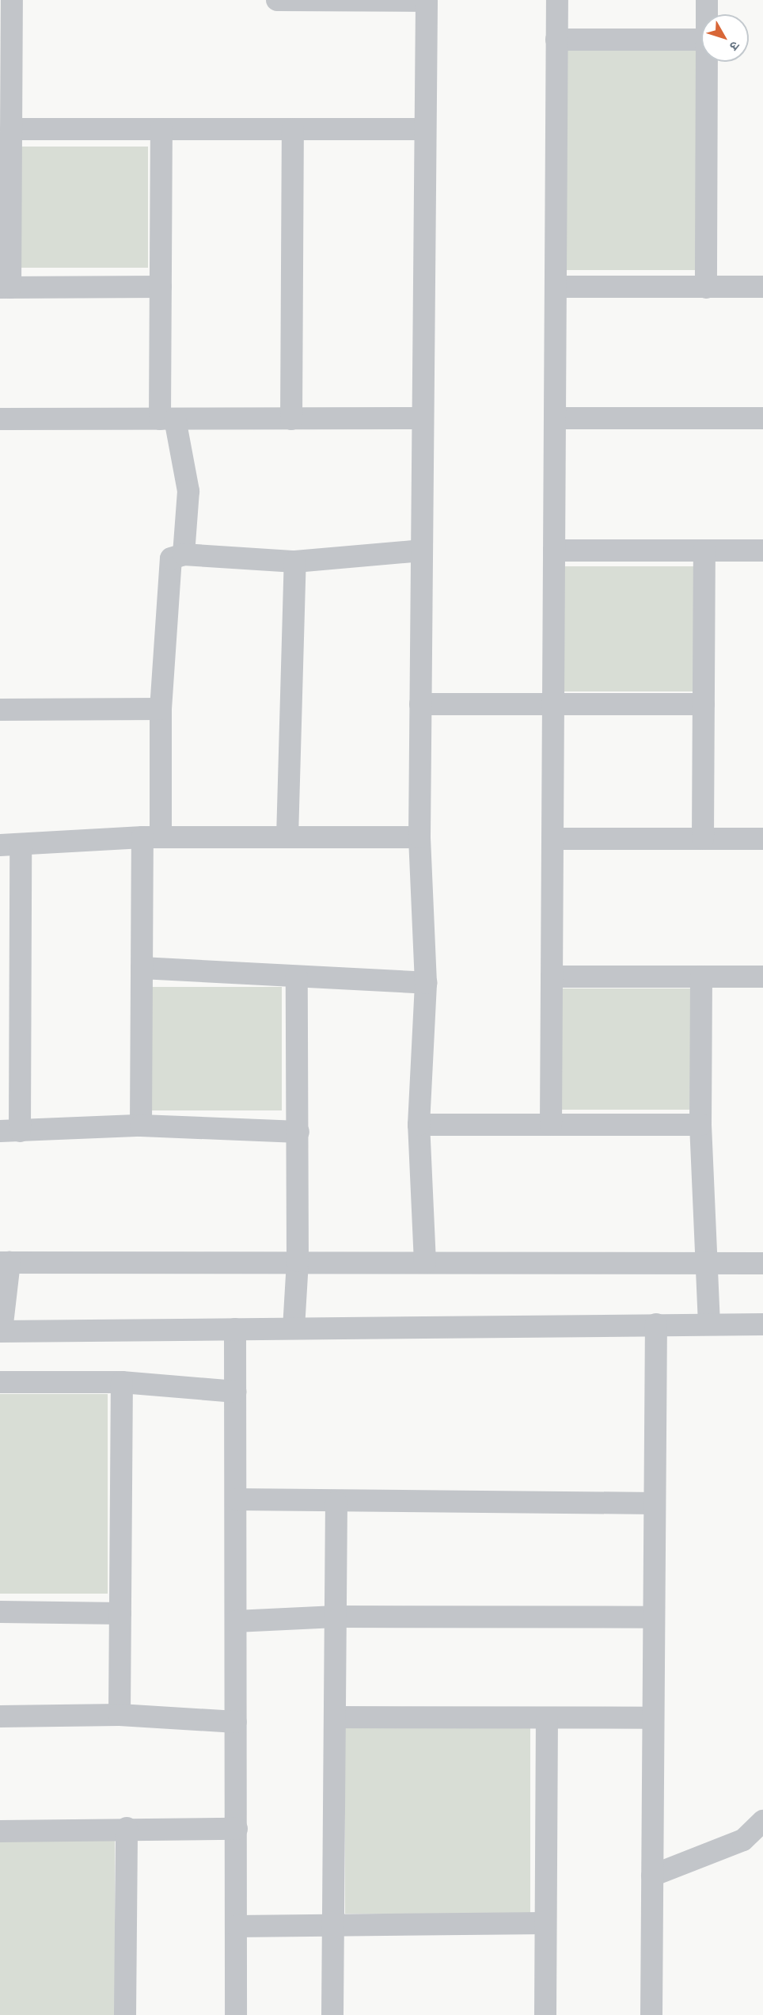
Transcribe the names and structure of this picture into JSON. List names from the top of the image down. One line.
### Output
{"north":"bottom right"}
